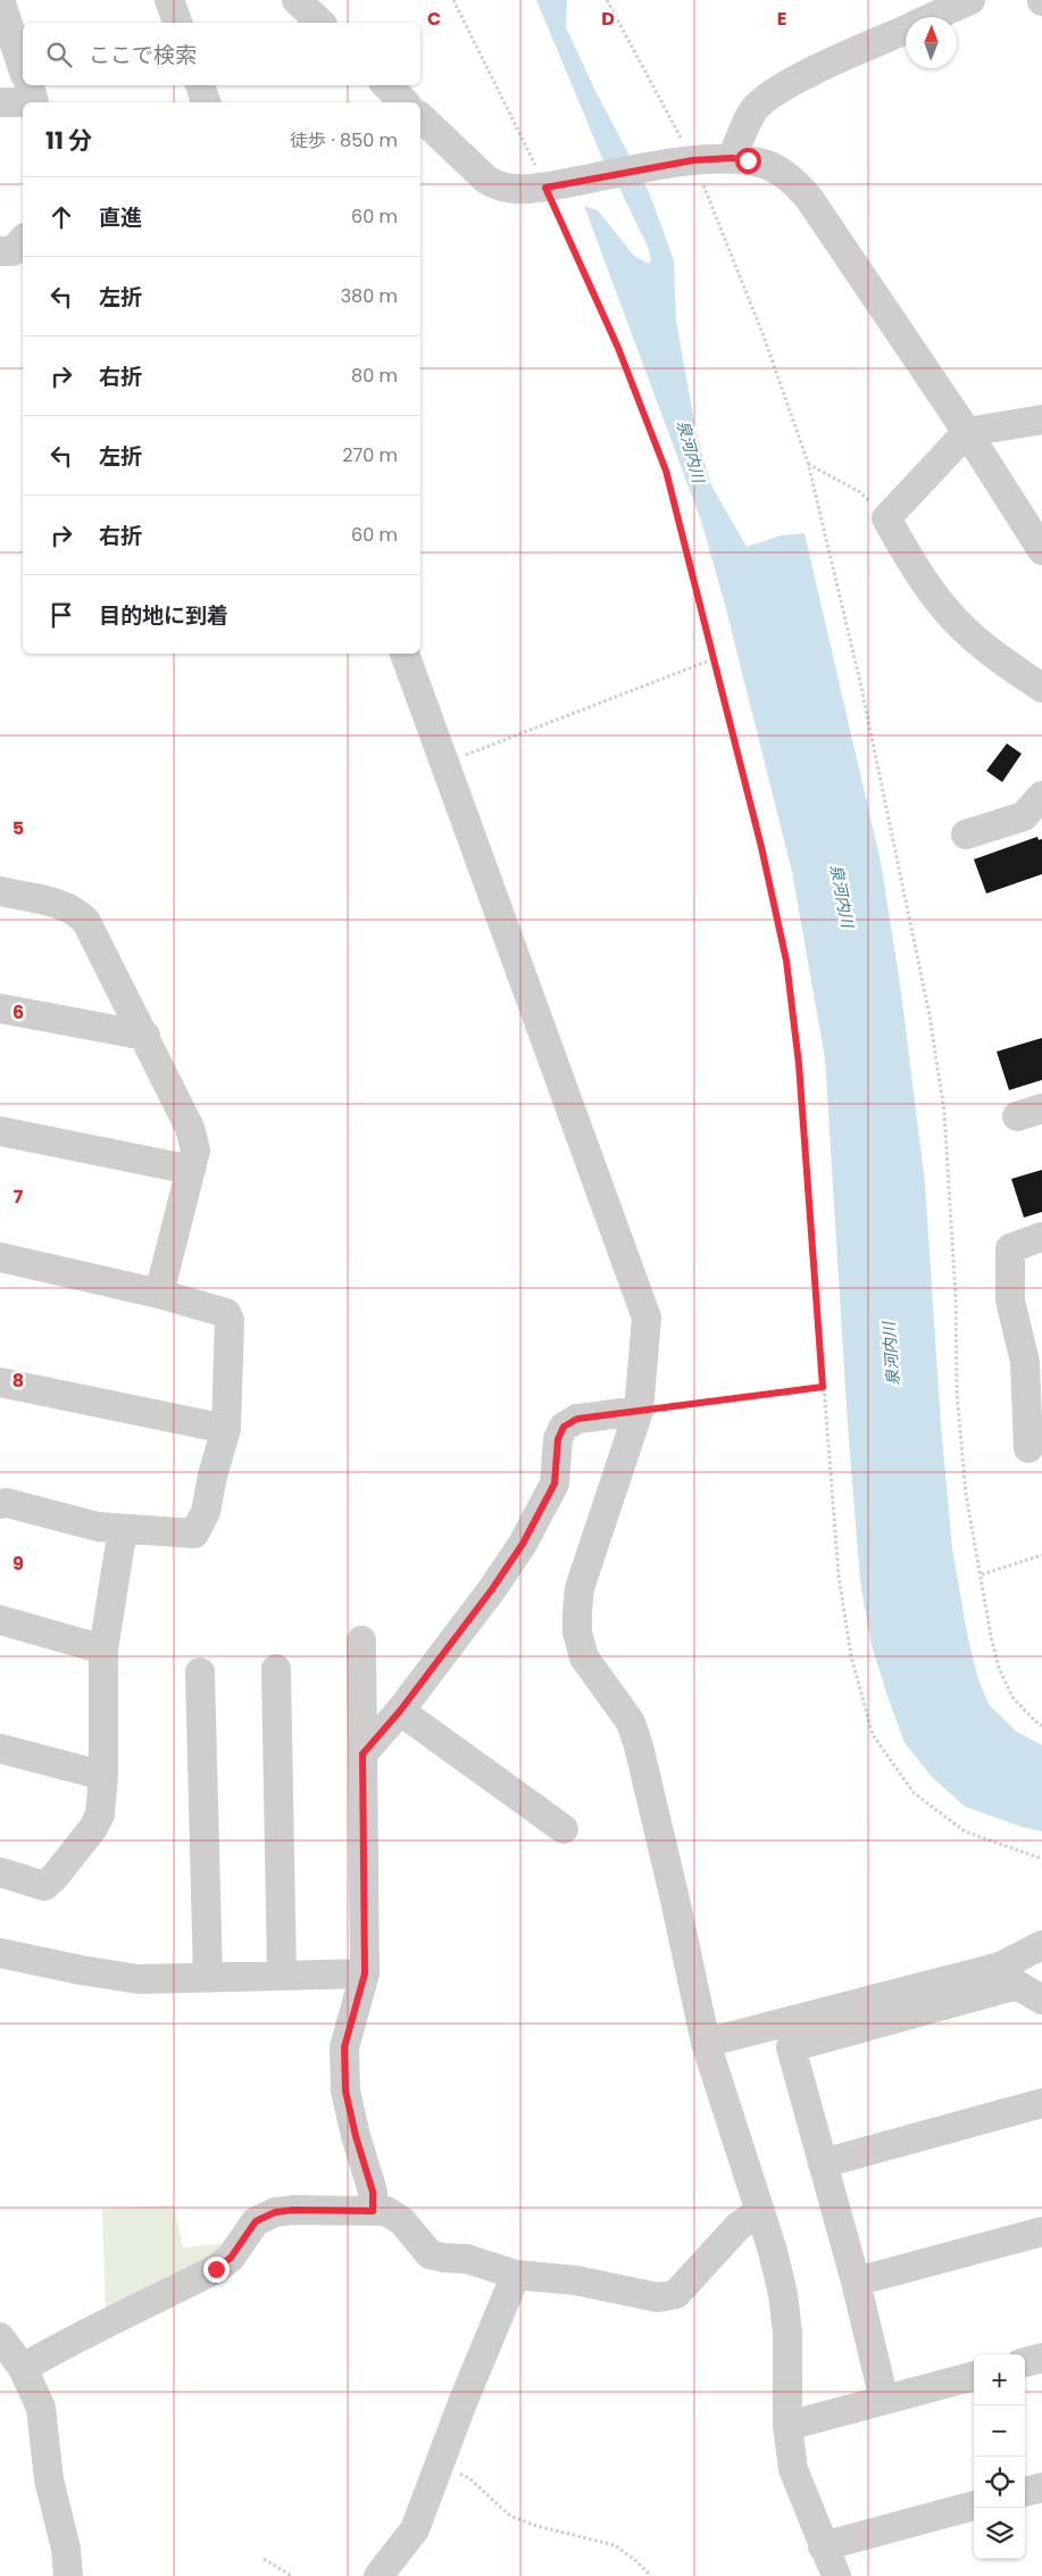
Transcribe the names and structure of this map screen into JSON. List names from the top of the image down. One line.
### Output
{"water":["泉河内川"],"north":"top","page":{"search":"ここで検索","heading":["11 分","徒歩 · 850 m"],"list":[["直進","60 m"],["左折","380 m"],["右折","80 m"],["左折","270 m"],["右折","60 m"],"目的地に到着"],"map_buttons":["+","−"]},"grid":{"columns":["C","D","E"],"rows":["5","6","7","8","9"]}}
